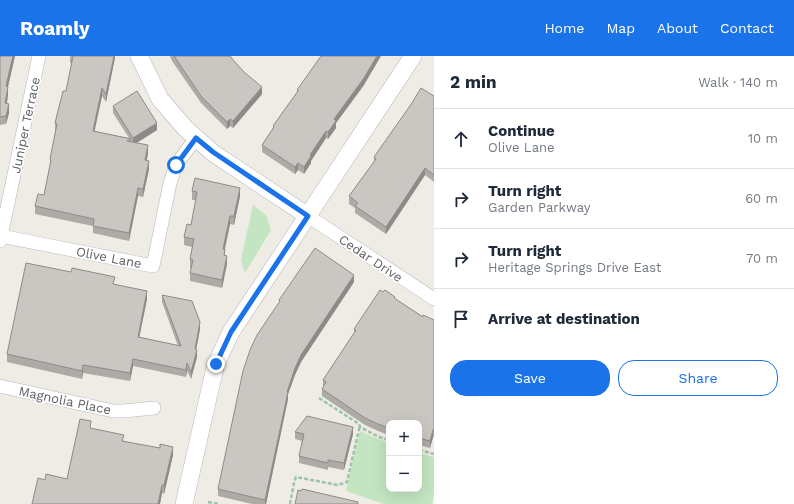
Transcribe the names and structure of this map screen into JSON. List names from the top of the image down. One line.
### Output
{"streets":{"street":["Juniper Terrace","Olive Lane","Cedar Drive","Magnolia Place"]},"crossings":[["Juniper Terrace","Olive Lane"]],"page":{"header":"Roamly","nav":["Home","Map","About","Contact"],"heading":["2 min","Walk · 140 m"],"list":[["Continue","Olive Lane","10 m"],["Turn right","Garden Parkway","60 m"],["Turn right","Heritage Springs Drive East","70 m"],"Arrive at destination"],"buttons":["Save","Share"],"map_buttons":["+","−"]}}
